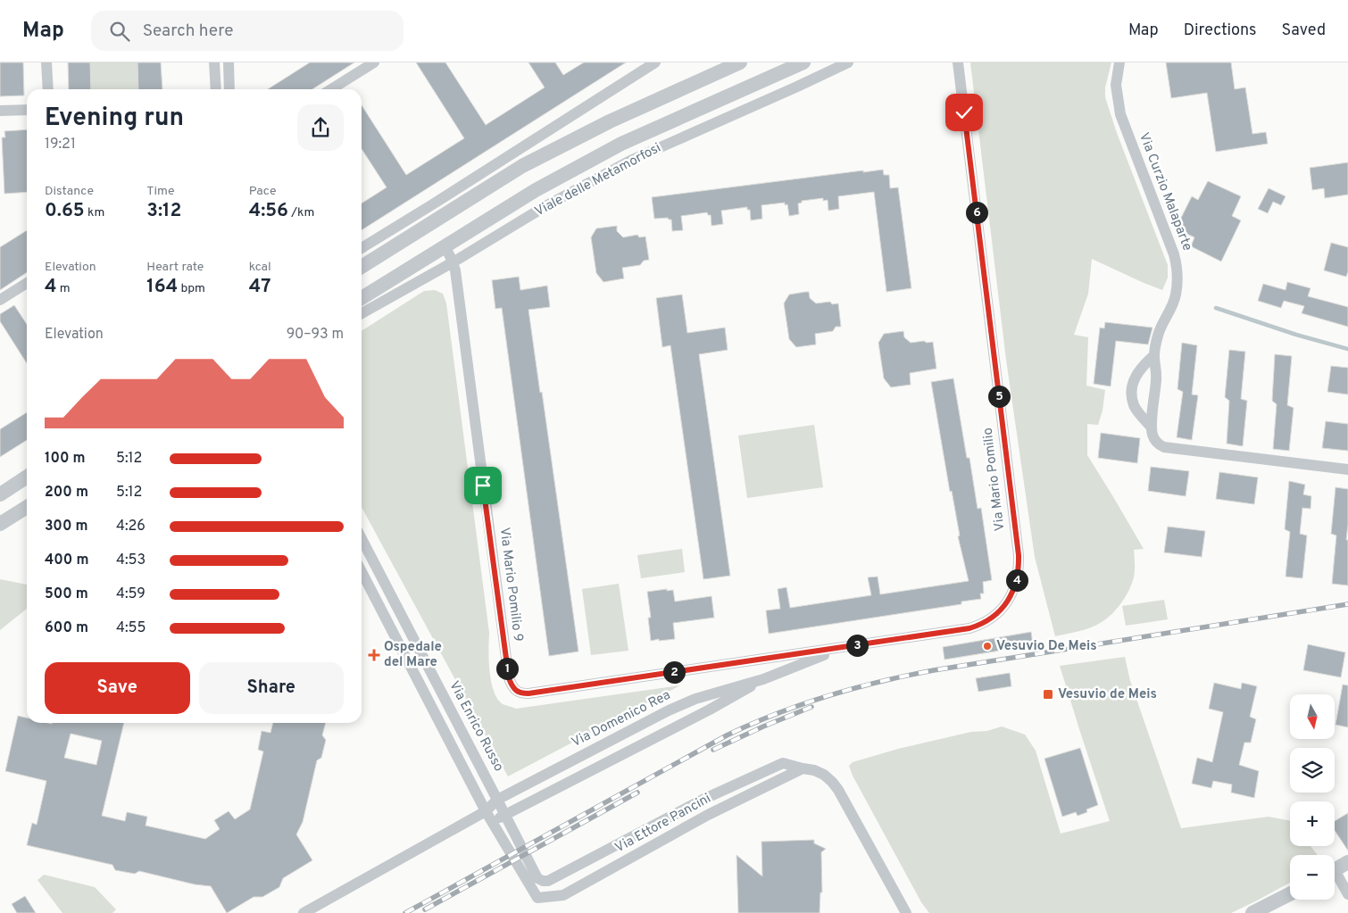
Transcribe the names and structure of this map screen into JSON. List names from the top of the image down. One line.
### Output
{"streets":{"street":["Viale delle Metamorfosi","Via Curzio Malaparte","Via Mario Pomilio","Via Mario Pomilio 9","Via Domenico Rea","Via Enrico Russo","Via Ettore Pancini"]},"crossings":[["Viale delle Metamorfosi","Via Mario Pomilio 9"],["Via Mario Pomilio","Via Mario Pomilio 9"],["Via Mario Pomilio","Via Domenico Rea"],["Via Domenico Rea","Via Enrico Russo"],["Via Domenico Rea","Via Ettore Pancini"],["Via Enrico Russo","Via Ettore Pancini"]],"places":{"other":["Vesuvio De Meis"],"health":["Ospedale del Mare"],"transit":["Vesuvio de Meis"]},"north":"bottom","page":{"header":"Map","search":"Search here","nav":["Map","Directions","Saved"],"heading":["Evening run","19:21"],"stats":[["Distance","0.65 km"],["Time","3:12"],["Pace","4:56 /km"],["Elevation","4 m"],["Heart rate","164 bpm"],["kcal","47"]],"pins":["6","5","4","3","1","2"],"chart":["Elevation","90–93 m"],"list":[{"name":"100 m","note":"5:12"},{"name":"200 m","note":"5:12"},{"name":"300 m","note":"4:26"},{"name":"400 m","note":"4:53"},{"name":"500 m","note":"4:59"},{"name":"600 m","note":"4:55"}],"buttons":["Save","Share"],"map_buttons":["+","−"]}}
